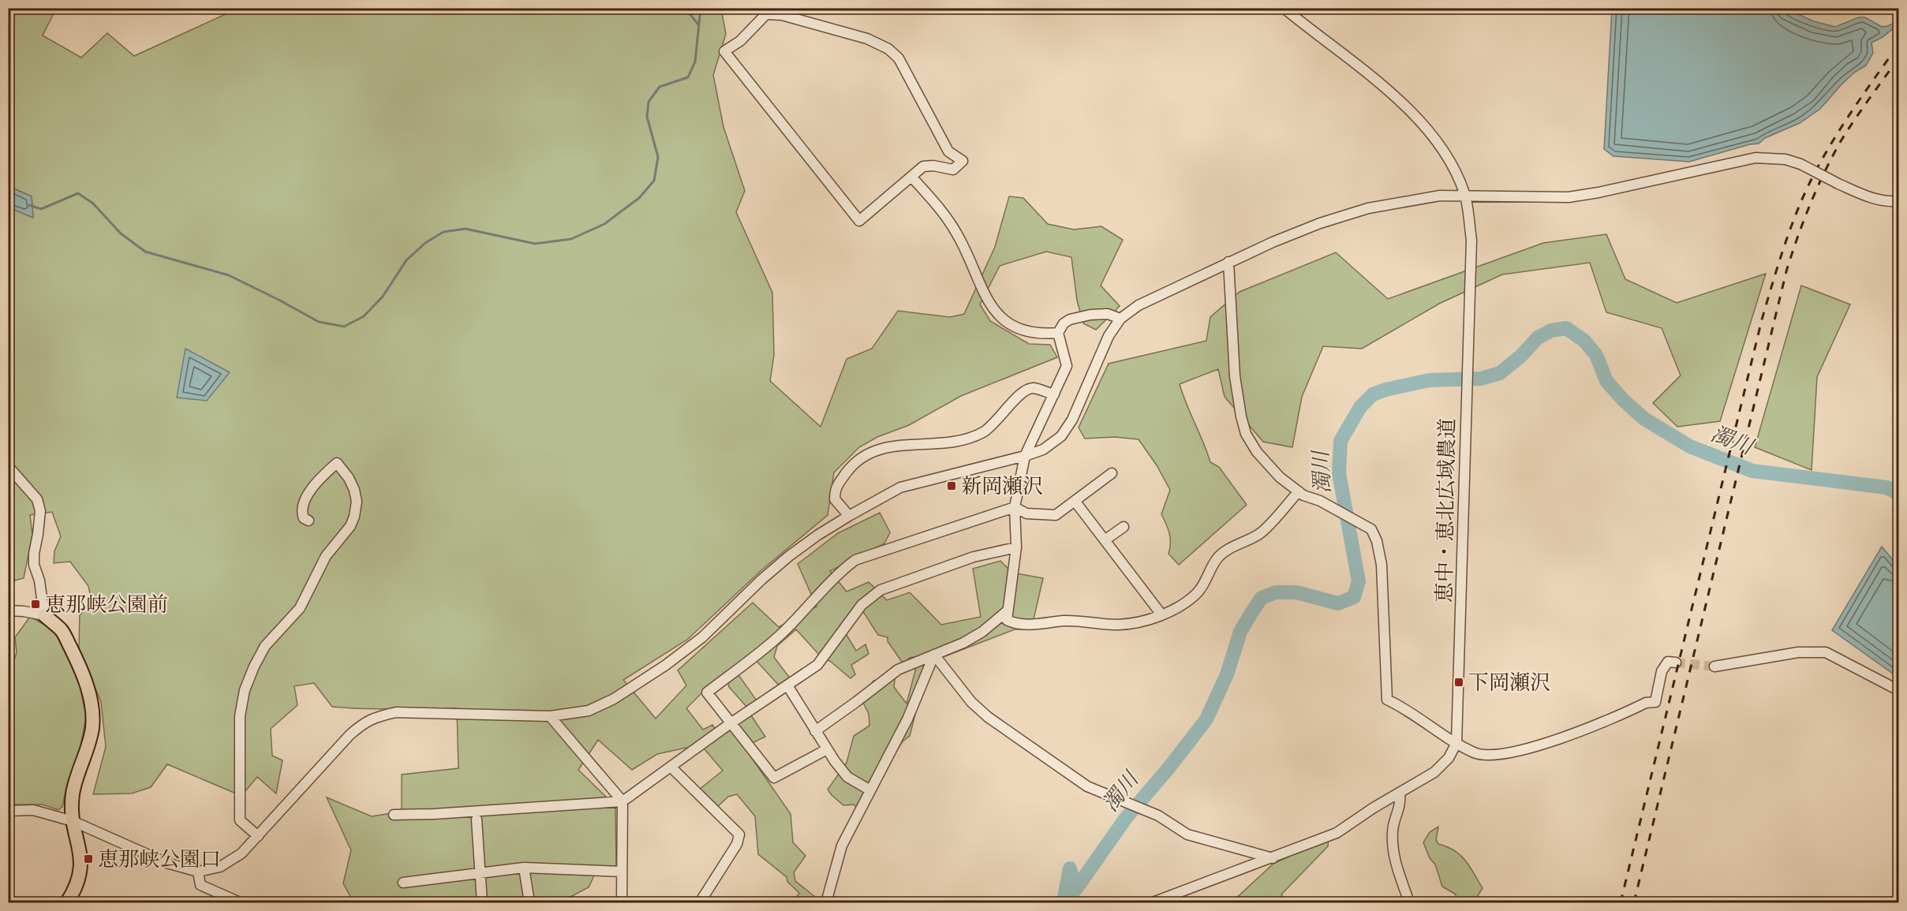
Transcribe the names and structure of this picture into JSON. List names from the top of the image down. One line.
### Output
{"streets":{"street":["恵中・恵北広域農道"]},"water":["濁川"],"places":{"transit":["新岡瀬沢","恵那峡公園前","下岡瀬沢","恵那峡公園口"]}}
